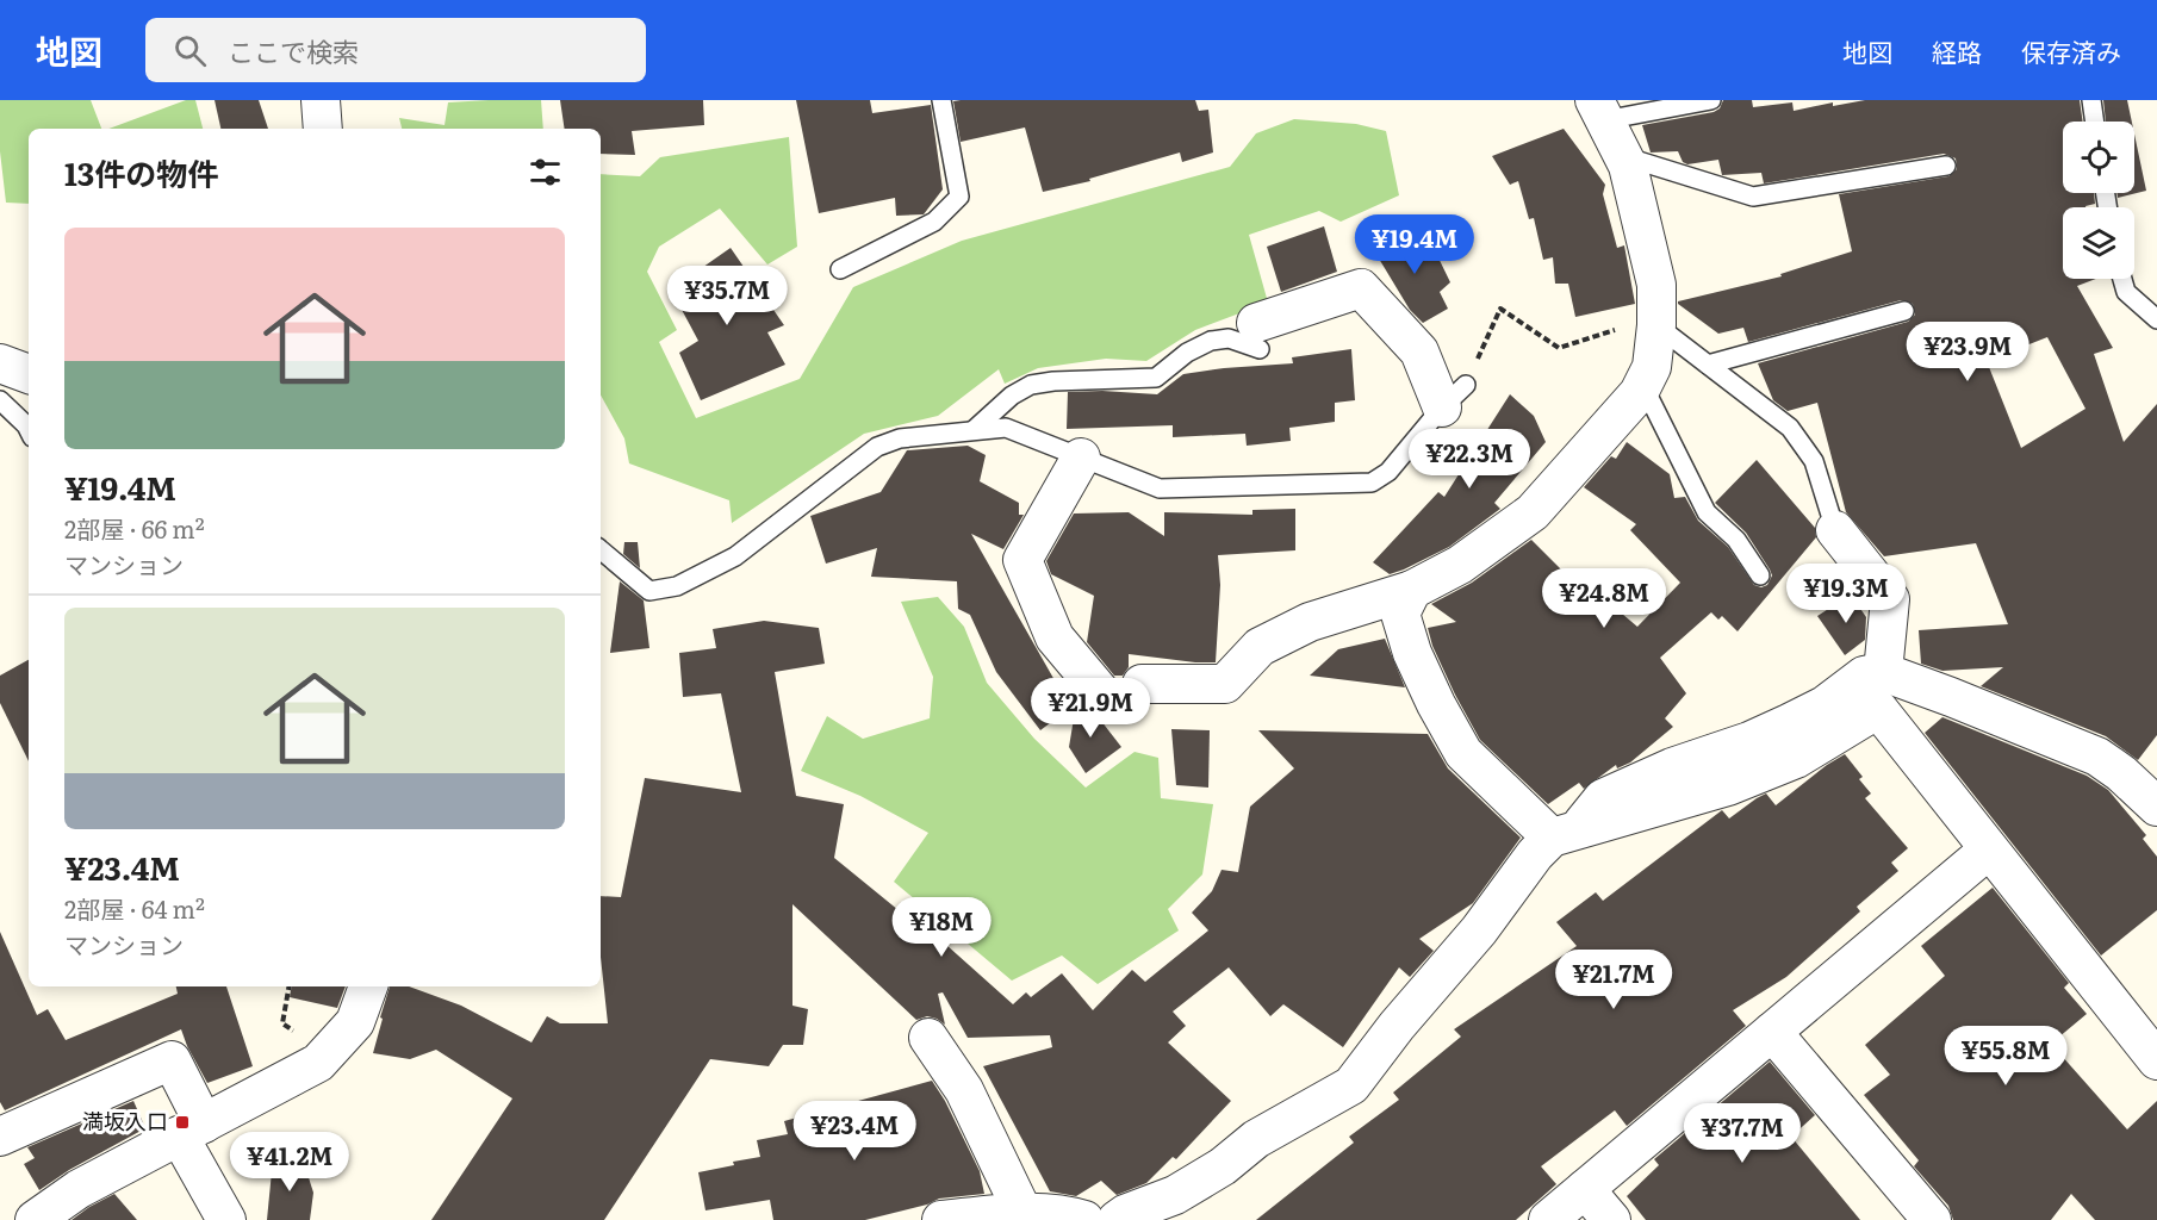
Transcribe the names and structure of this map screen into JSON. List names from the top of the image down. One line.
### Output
{"places":{"transit":["満坂入口"]},"page":{"header":"地図","search":"ここで検索","nav":["地図","経路","保存済み"],"heading":"13件の物件","price":["¥19.4M","¥35.7M","¥23.9M","¥22.3M","¥19.3M","¥24.8M","¥21.9M","¥18M","¥21.7M","¥55.8M","¥23.4M","¥37.7M","¥41.2M"],"list":[{"name":"¥19.4M","note":"2部屋 · 66 m² · マンション"},{"name":"¥23.4M","note":"2部屋 · 64 m² · マンション"}]}}
